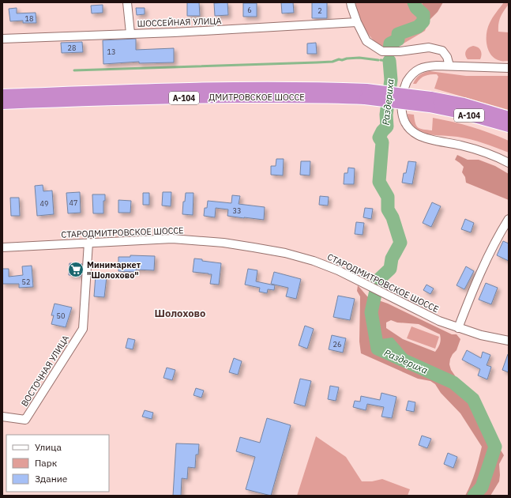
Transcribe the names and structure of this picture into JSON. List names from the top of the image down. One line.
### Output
{"streets":{"highway":["ДМИТРОВСКОЕ ШОССЕ","А-104"],"street":["ШОССЕЙНАЯ УЛИЦА","СТАРОДМИТРОВСКОЕ ШОССЕ","ВОСТОЧНАЯ УЛИЦА"]},"crossings":[["СТАРОДМИТРОВСКОЕ ШОССЕ","ВОСТОЧНАЯ УЛИЦА"]],"districts":["Шолохово"],"water":["Раздериха"],"places":{"supermarket":["Минимаркет \"Шолохово\""]},"house_numbers":["6","2","18","28","13","47","49","33","52","50","26"],"legend":["Улица","Парк","Здание"]}
